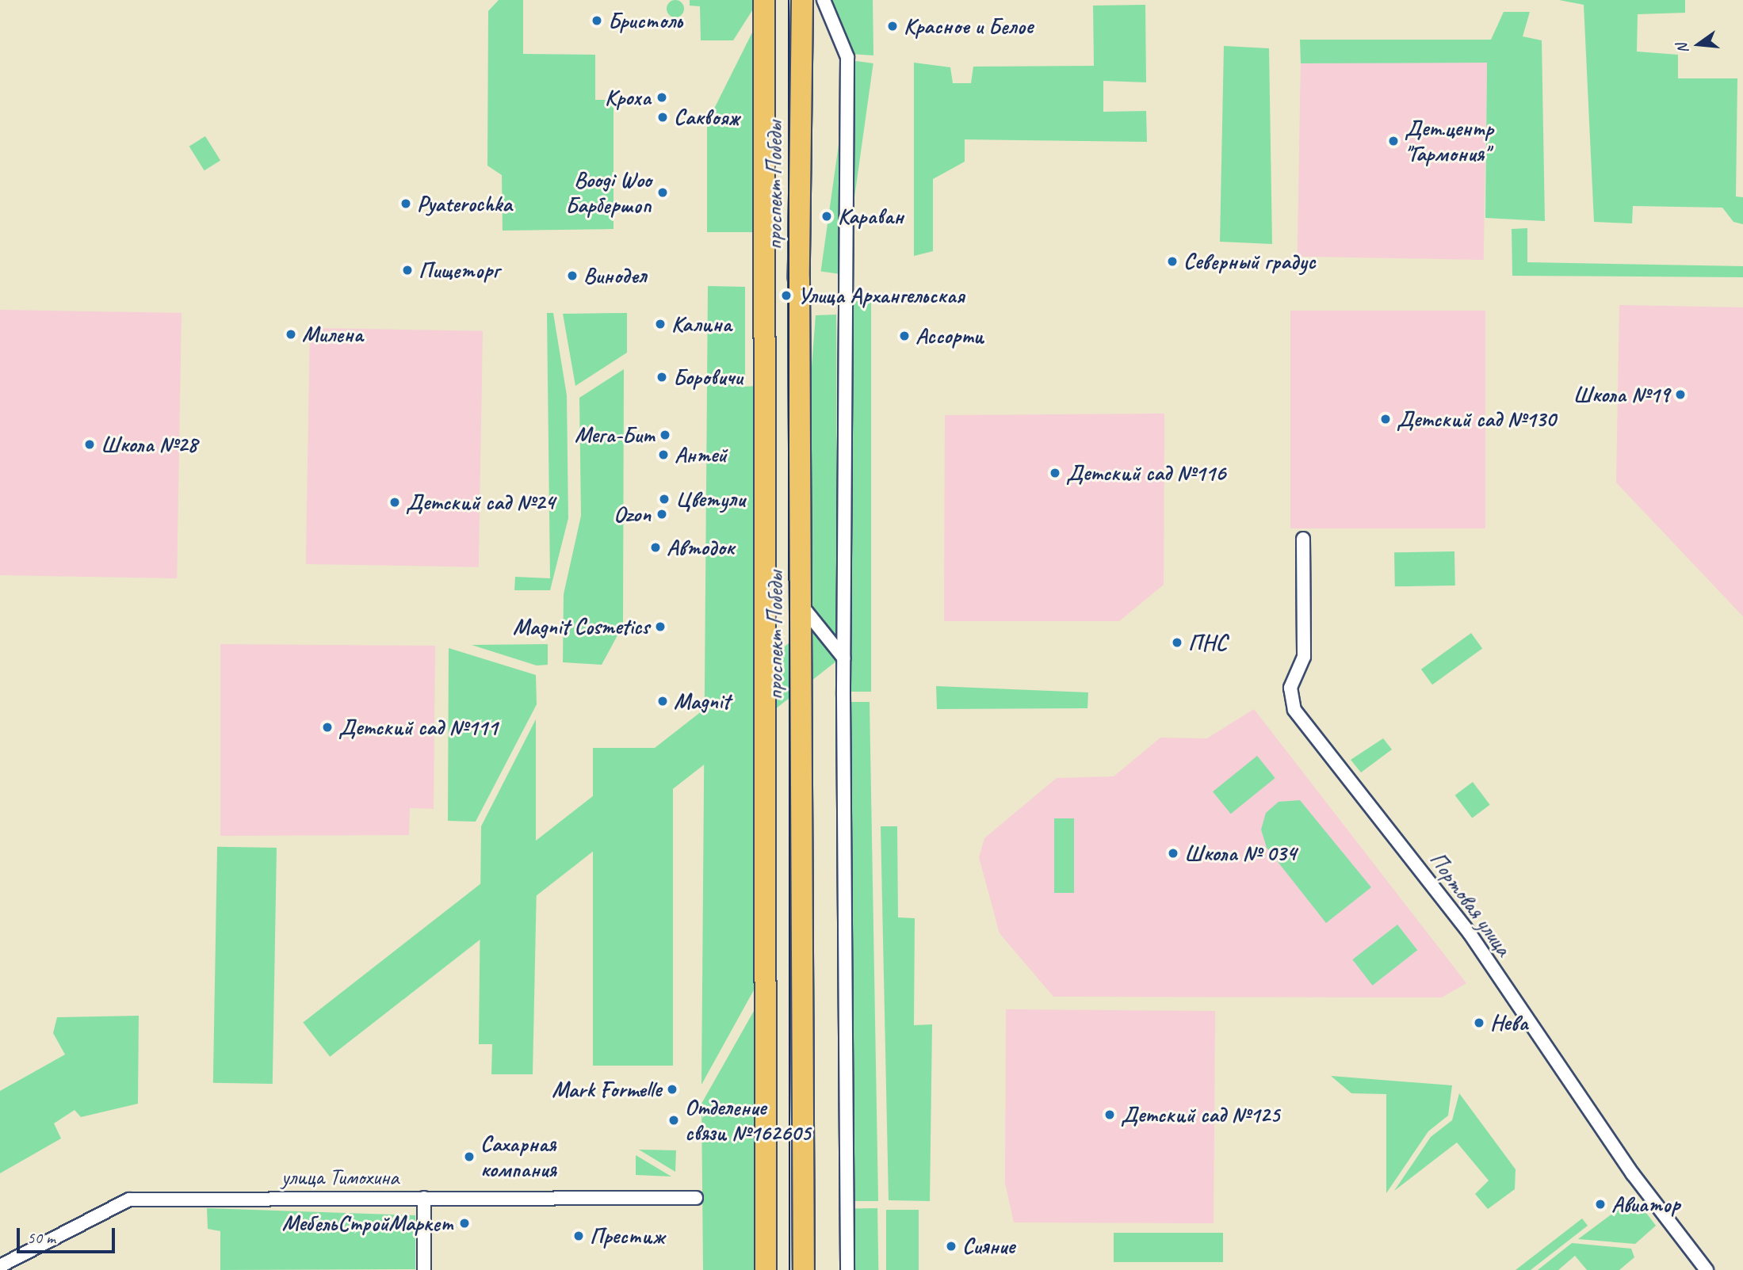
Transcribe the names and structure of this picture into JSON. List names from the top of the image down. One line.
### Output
{"streets":{"main road":["проспект Победы"],"street":["Портовая улица","улица Тимохина"]},"places":["Бристоль","Красное и Белое","Кроха","Саквояж","Дет.центр \"Гармония\"","Boogi Woo Барбершоп","Pyaterochka","Караван","Северный градус","Пищеторг","Винодел","Улица Архангельская","Калина","Милена","Ассорти","Боровичи","Школа №19","Детский сад №130","Мега-Бит","Школа №28","Антей","Детский сад №116","Цветули","Детский сад №24","Ozon","Автодок","Magnit Cosmetics","ПНС","Magnit","Детский сад №111","Школа № 034","Нева","Mark Formelle","Детский сад №125","Отделение связи №162605","Сахарная компания","Авиатор","МебельСтройМаркет","Престиж","Сияние"],"scale_bar":"50 m","north":"left"}
